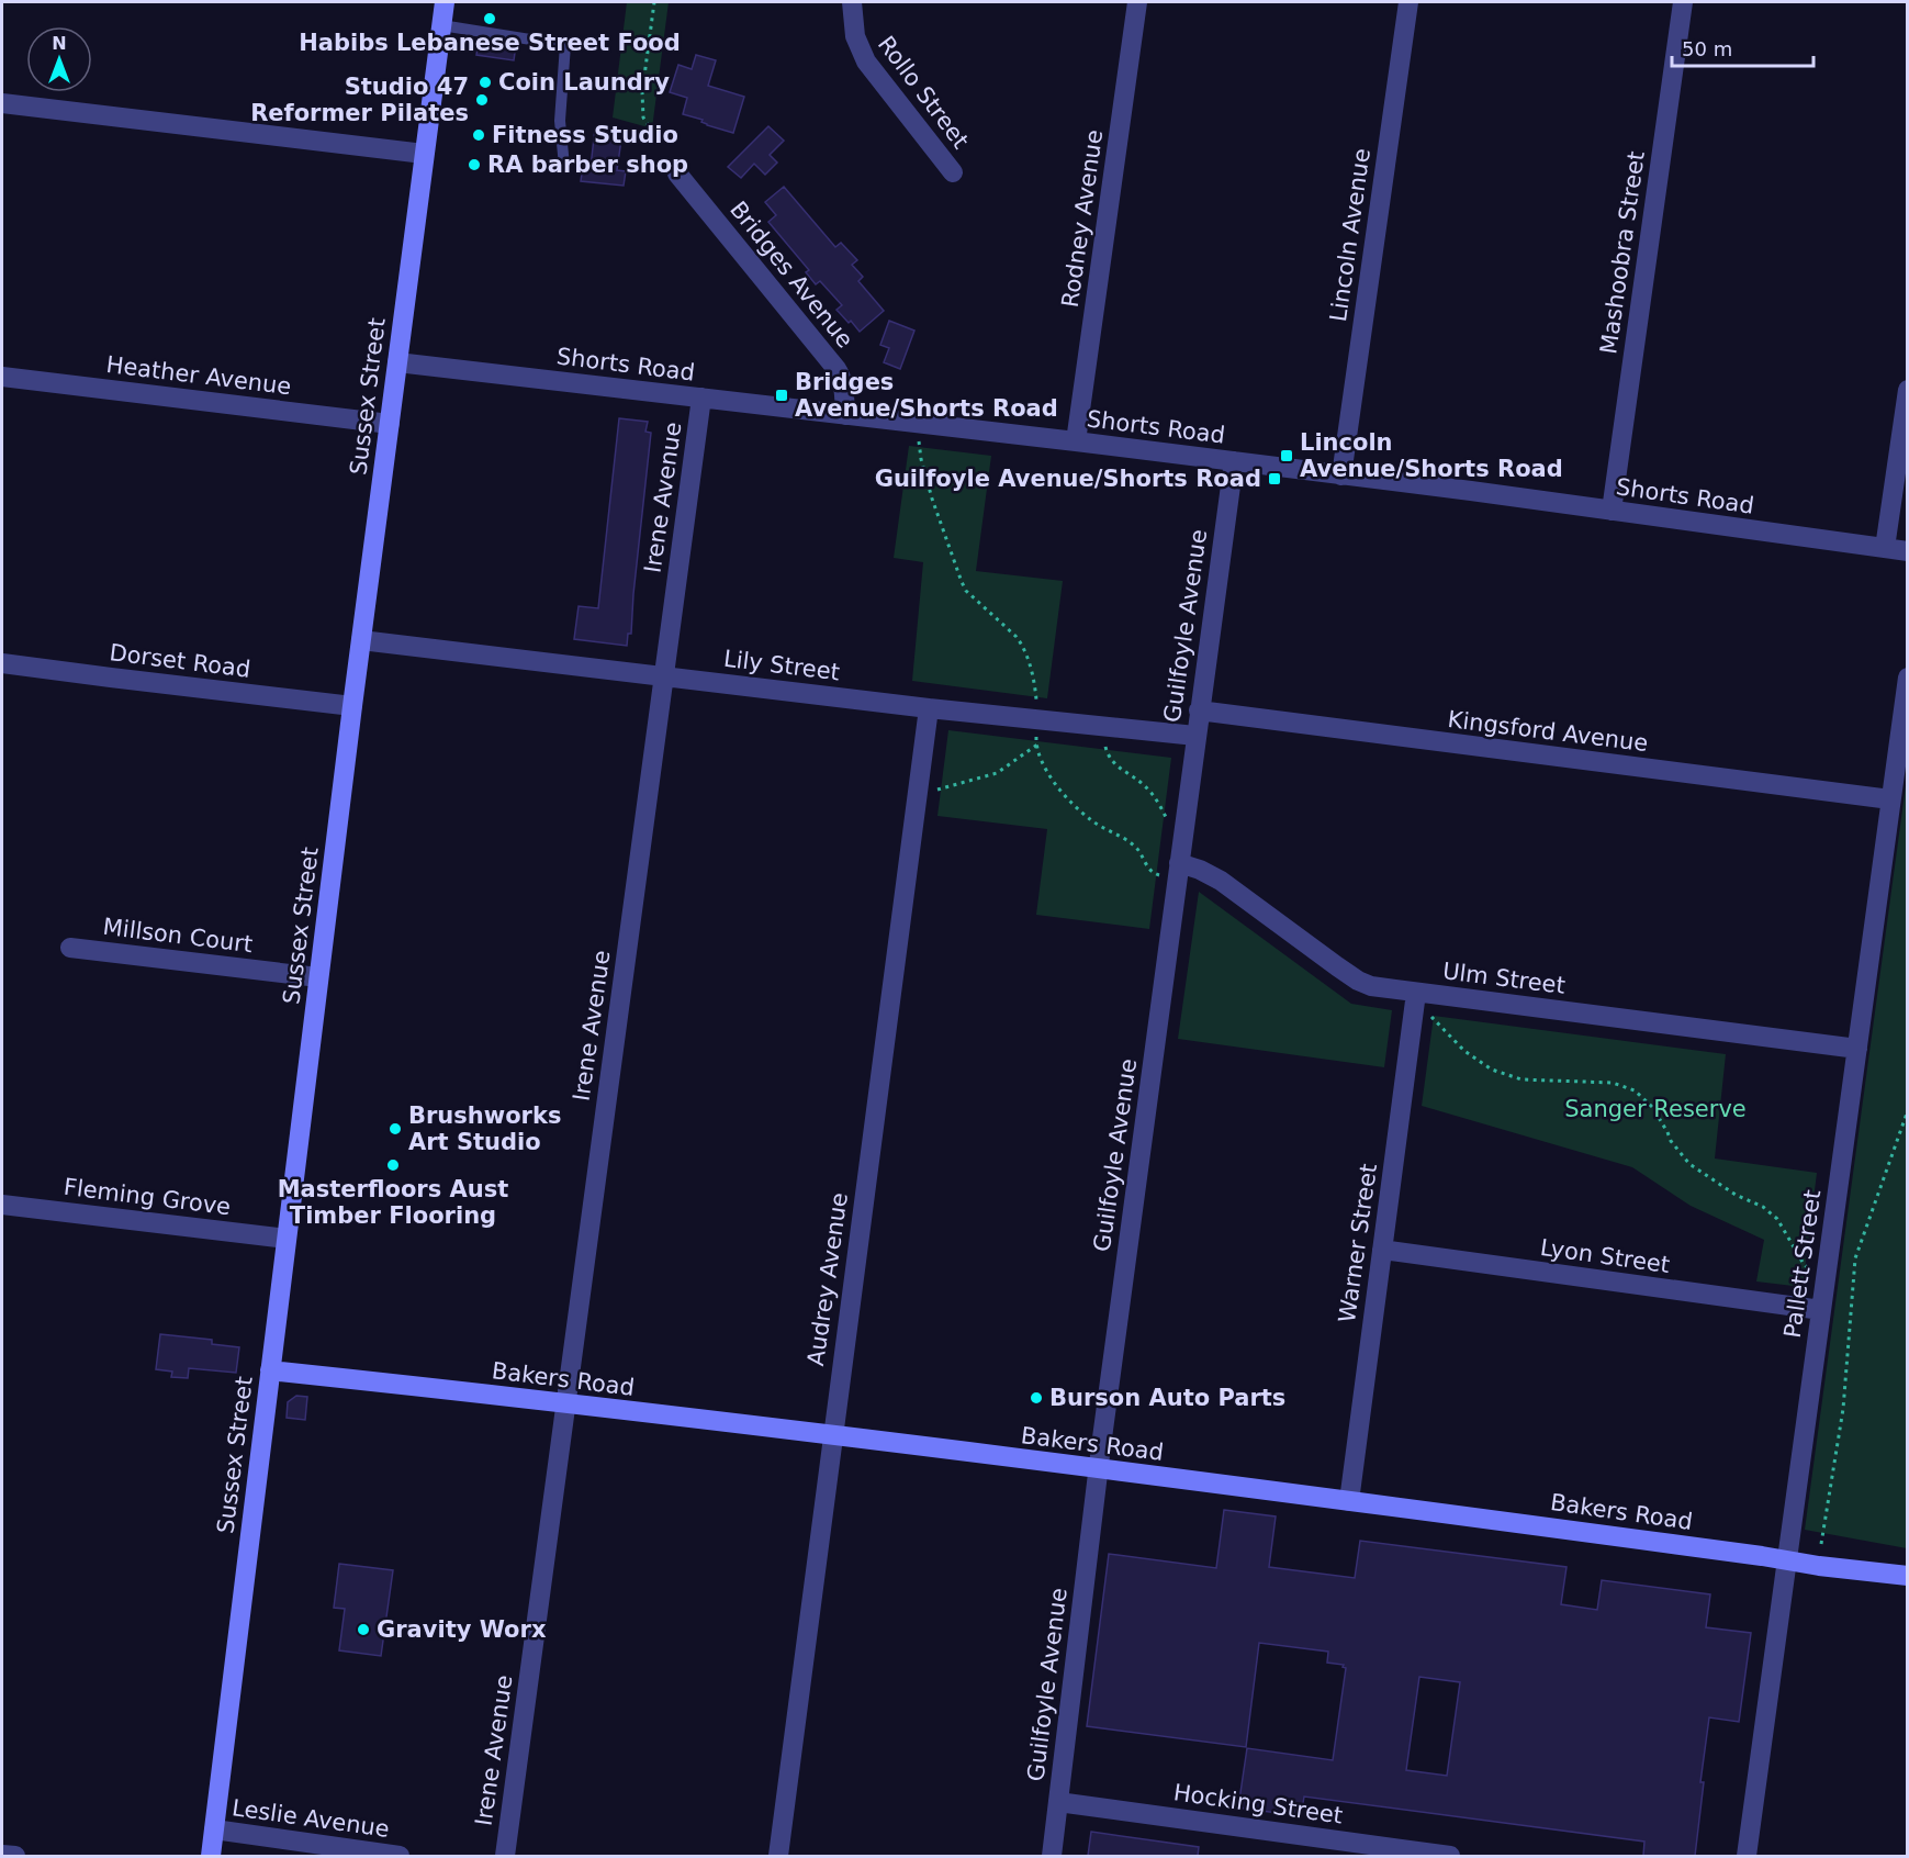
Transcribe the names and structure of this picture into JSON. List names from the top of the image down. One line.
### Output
{"streets":{"street":["Rollo Street","Rodney Avenue","Lincoln Avenue","Mashoobra Street","Bridges Avenue","Shorts Road","Heather Avenue","Sussex Street","Irene Avenue","Guilfoyle Avenue","Dorset Road","Lily Street","Kingsford Avenue","Millson Court","Ulm Street","Fleming Grove","Warner Street","Lyon Street","Pallett Street","Audrey Avenue","Bakers Road","Hocking Street","Leslie Avenue"]},"crossings":[["Rodney Avenue","Shorts Road"],["Lincoln Avenue","Shorts Road"],["Mashoobra Street","Shorts Road"],["Bridges Avenue","Shorts Road"],["Shorts Road","Sussex Street"],["Shorts Road","Irene Avenue"],["Shorts Road","Guilfoyle Avenue"],["Heather Avenue","Sussex Street"],["Sussex Street","Dorset Road"],["Sussex Street","Lily Street"],["Sussex Street","Millson Court"],["Sussex Street","Fleming Grove"],["Sussex Street","Bakers Road"],["Sussex Street","Leslie Avenue"],["Irene Avenue","Lily Street"],["Irene Avenue","Bakers Road"],["Guilfoyle Avenue","Lily Street"],["Guilfoyle Avenue","Kingsford Avenue"],["Guilfoyle Avenue","Ulm Street"],["Guilfoyle Avenue","Bakers Road"],["Guilfoyle Avenue","Hocking Street"],["Lily Street","Audrey Avenue"],["Kingsford Avenue","Pallett Street"],["Ulm Street","Warner Street"],["Ulm Street","Pallett Street"],["Warner Street","Lyon Street"],["Warner Street","Bakers Road"],["Lyon Street","Pallett Street"],["Pallett Street","Bakers Road"],["Audrey Avenue","Bakers Road"]],"parks":["Sanger Reserve"],"places":{"other":["Habibs Lebanese Street Food","Coin Laundry","Studio 47 Reformer Pilates","Fitness Studio","RA barber shop","Brushworks Art Studio","Masterfloors Aust Timber Flooring","Burson Auto Parts","Gravity Worx"],"transit":["Bridges Avenue/Shorts Road","Lincoln Avenue/Shorts Road","Guilfoyle Avenue/Shorts Road"]},"scale_bar":"50 m","north":"top"}
